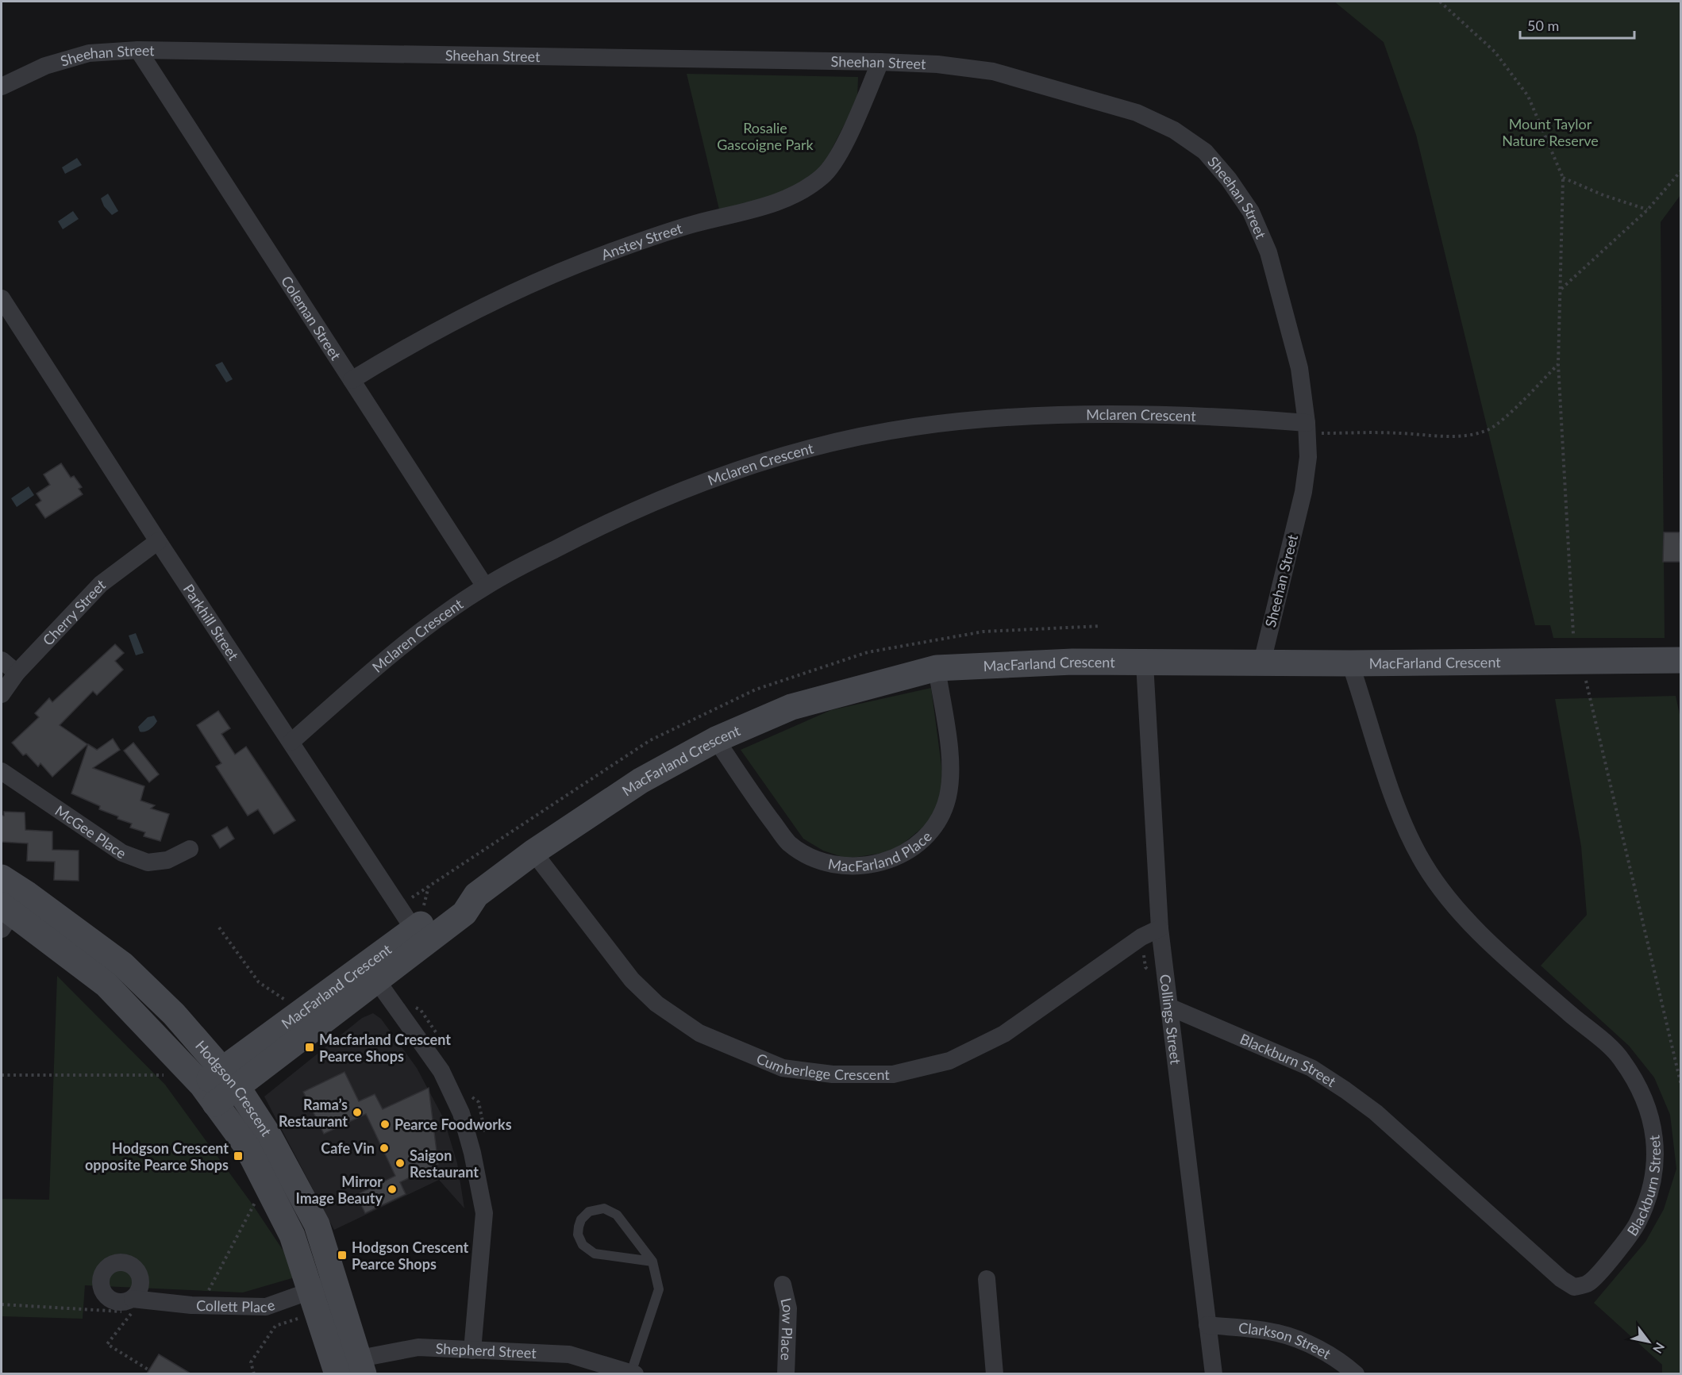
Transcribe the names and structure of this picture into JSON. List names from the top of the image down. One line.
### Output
{"streets":{"street":["Sheehan Street","Anstey Street","Coleman Street","Mclaren Crescent","Cherry Street","Parkhill Street","MacFarland Crescent","McGee Place","MacFarland Place","Collings Street","Blackburn Street","Cumberlege Crescent","Hodgson Crescent","Collett Place","Low Place","Clarkson Street","Shepherd Street"]},"crossings":[["Sheehan Street","Anstey Street"],["Sheehan Street","Coleman Street"],["Sheehan Street","Mclaren Crescent"],["Sheehan Street","MacFarland Crescent"],["Anstey Street","Coleman Street"],["Coleman Street","Mclaren Crescent"],["Mclaren Crescent","Parkhill Street"],["Cherry Street","Parkhill Street"],["Parkhill Street","MacFarland Crescent"],["MacFarland Crescent","MacFarland Place"],["MacFarland Crescent","Collings Street"],["MacFarland Crescent","Blackburn Street"],["MacFarland Crescent","Cumberlege Crescent"],["MacFarland Crescent","Hodgson Crescent"],["Collings Street","Blackburn Street"],["Collings Street","Cumberlege Crescent"],["Collings Street","Clarkson Street"],["Hodgson Crescent","Collett Place"],["Hodgson Crescent","Shepherd Street"]],"parks":["Mount Taylor Nature Reserve","Rosalie Gascoigne Park"],"places":{"transit":["Macfarland Crescent Pearce Shops","Hodgson Crescent opposite Pearce Shops","Hodgson Crescent Pearce Shops"],"other":["Rama’s Restaurant","Pearce Foodworks","Cafe Vin","Saigon Restaurant","Mirror Image Beauty"]},"scale_bar":"50 m","north":"bottom right"}
